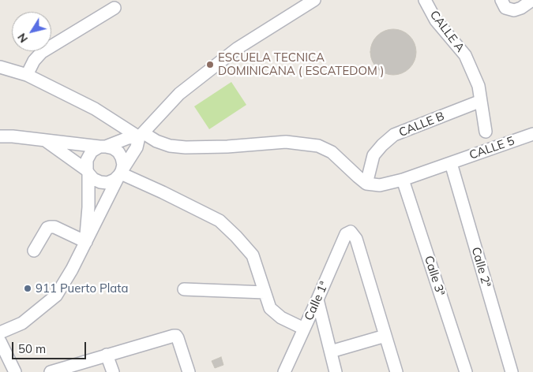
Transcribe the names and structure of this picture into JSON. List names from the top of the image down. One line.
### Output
{"streets":{"street":["CALLE A","CALLE B","CALLE 5","Calle 2ª","Calle 3ª","Calle 1ª"]},"crossings":[["CALLE A","CALLE B"],["CALLE B","CALLE 5"],["CALLE 5","Calle 2ª"],["CALLE 5","Calle 3ª"]],"places":["ESCUELA TECNICA DOMINICANA ( ESCATEDOM )","911 Puerto Plata"],"scale_bar":"50 m","north":"bottom left"}
